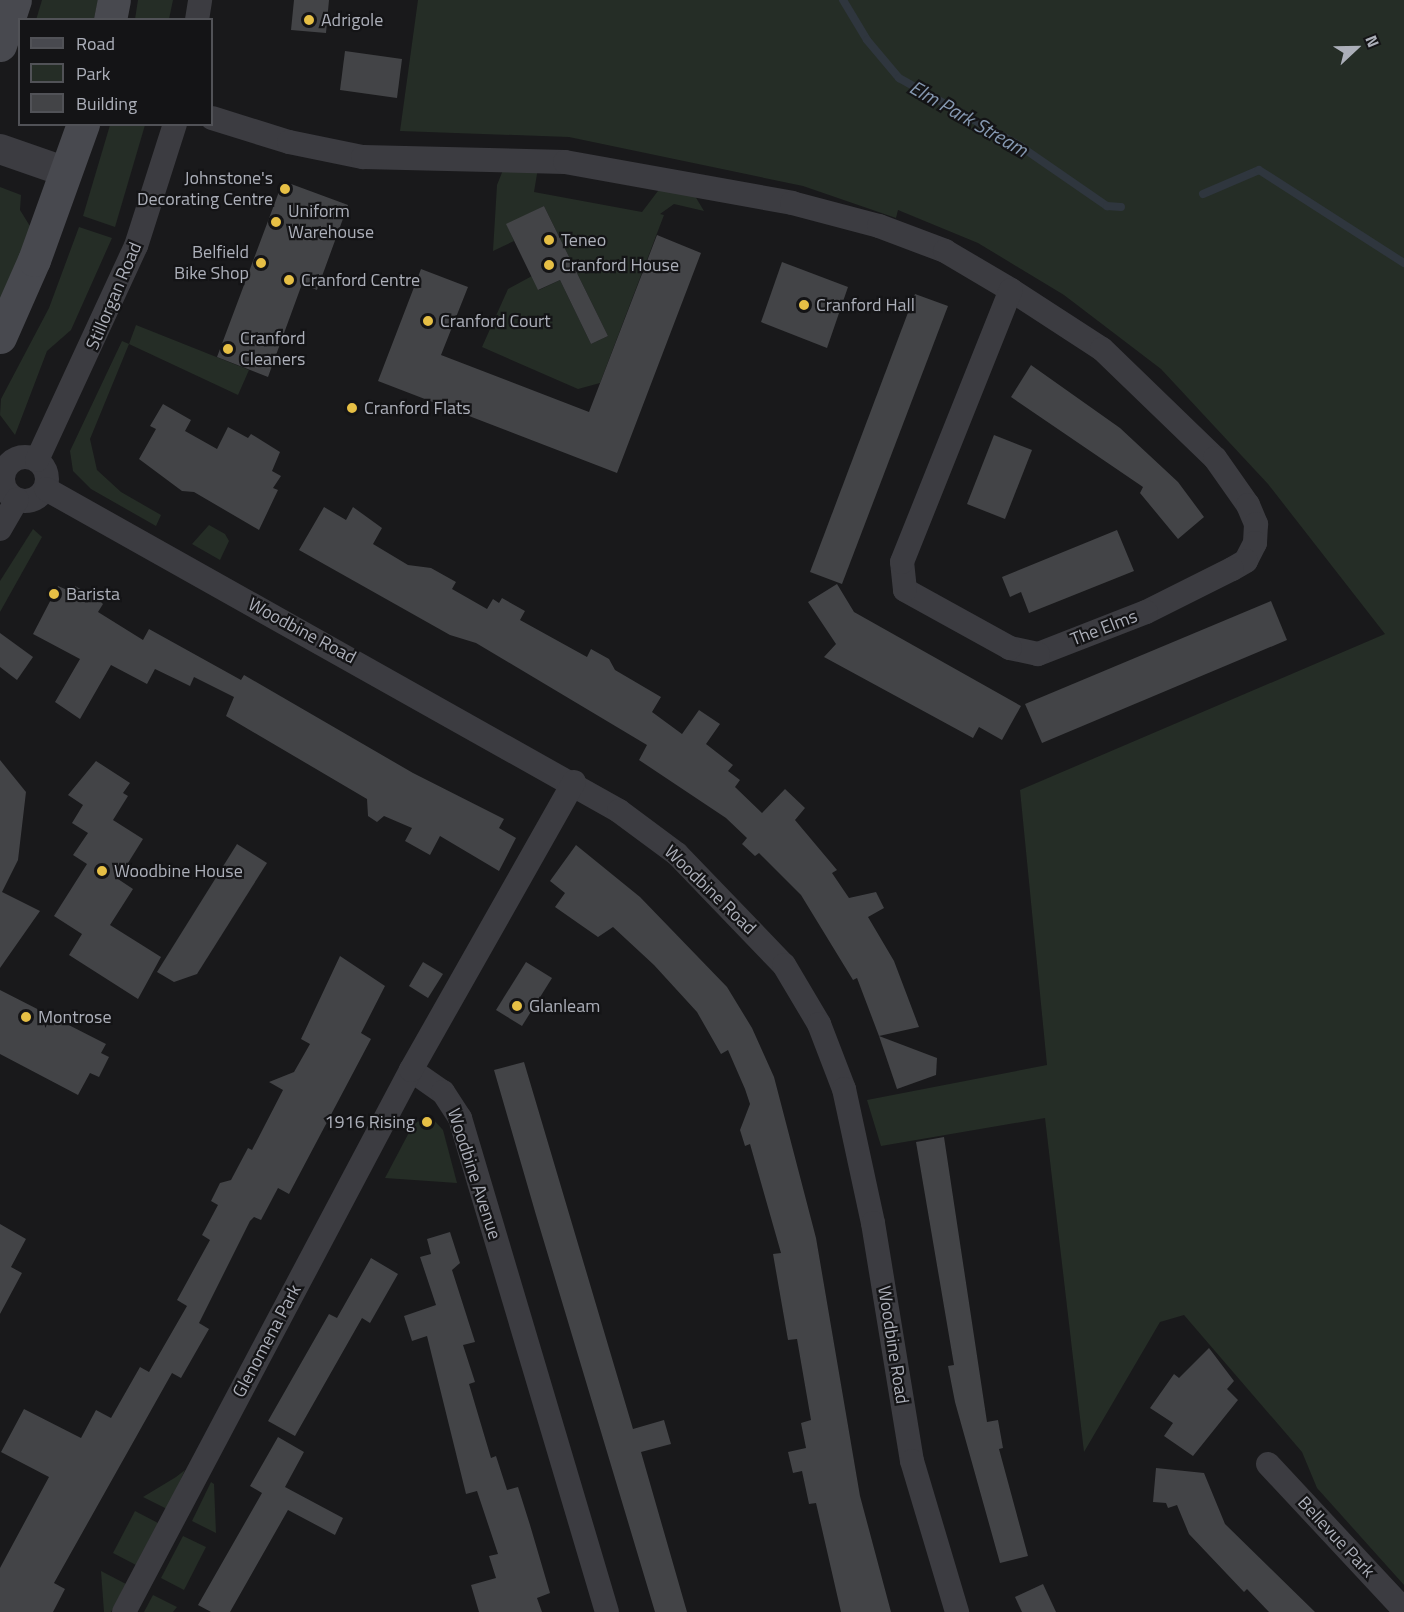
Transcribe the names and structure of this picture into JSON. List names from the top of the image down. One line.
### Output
{"streets":{"street":["Stillorgan Road","The Elms","Woodbine Road","Woodbine Avenue","Glenomena Park","Bellevue Park"]},"crossings":[["Stillorgan Road","Woodbine Road"],["Woodbine Avenue","Glenomena Park"]],"water":["Elm Park Stream"],"places":["Adrigole","Johnstone's Decorating Centre","Uniform Warehouse","Teneo","Belfield Bike Shop","Cranford House","Cranford Centre","Cranford Hall","Cranford Court","Cranford Cleaners","Cranford Flats","Barista","Woodbine House","Glanleam","Montrose","1916 Rising"],"legend":["Road","Park","Building"],"north":"right"}
